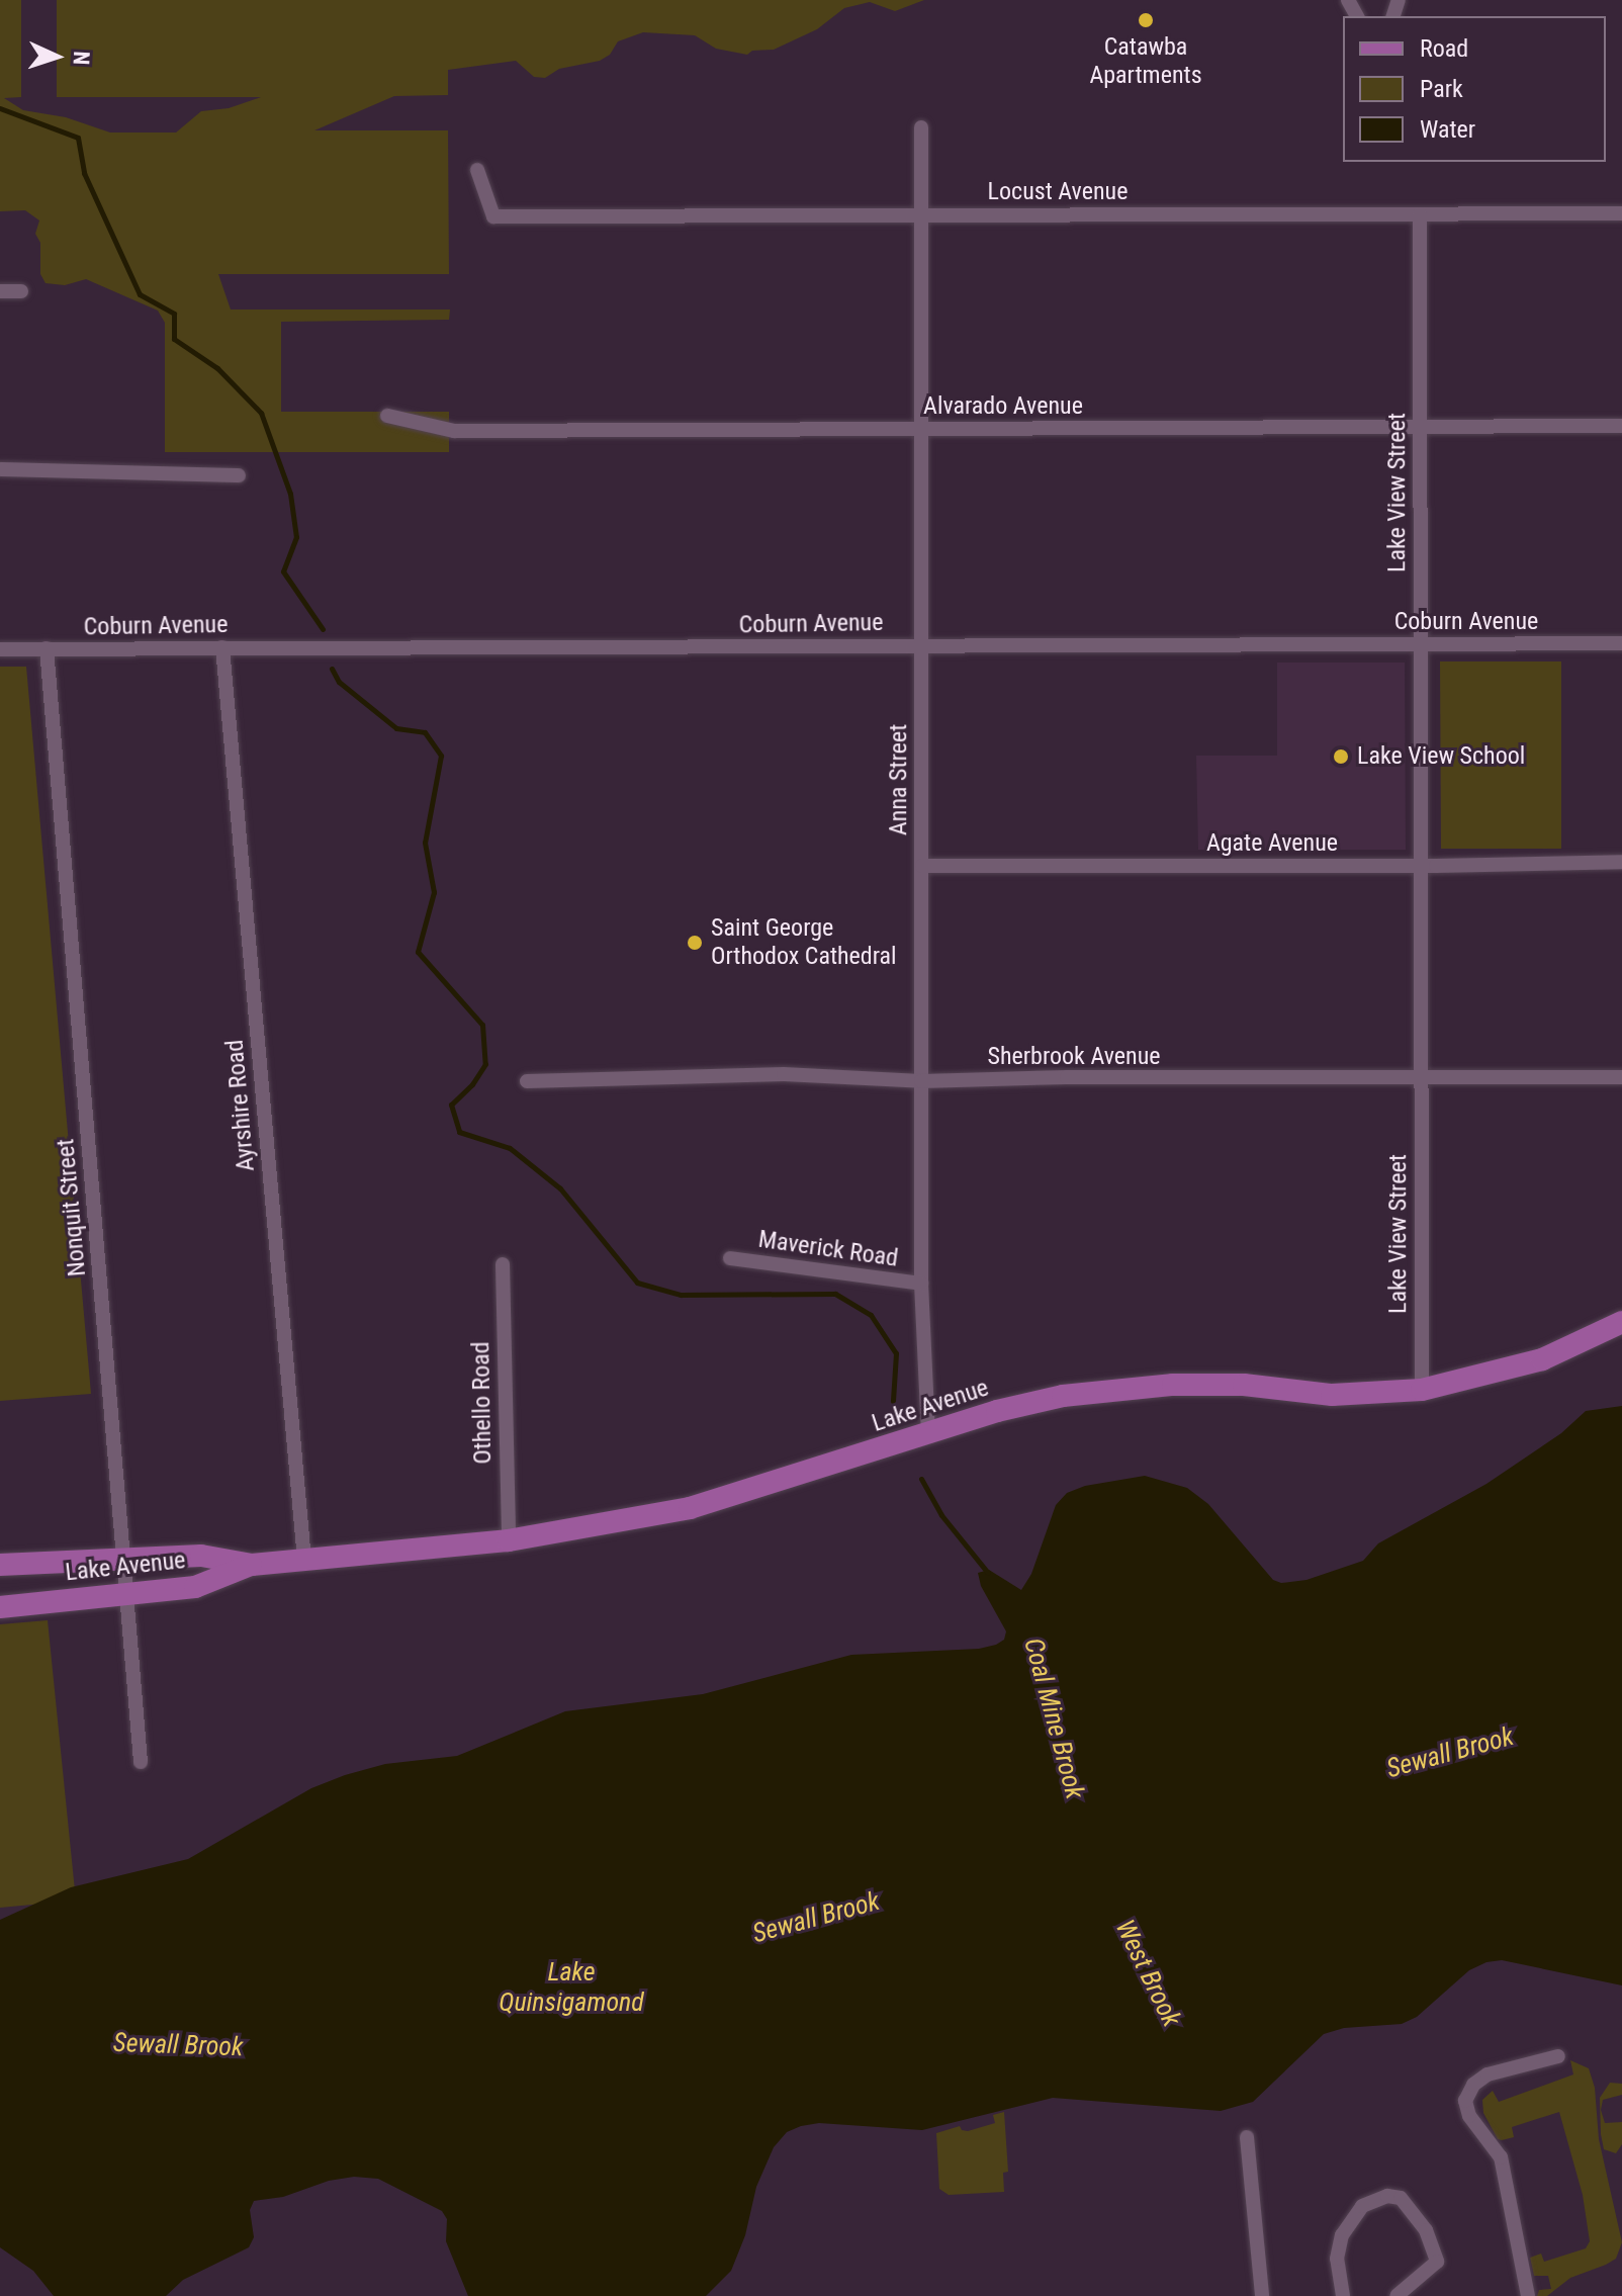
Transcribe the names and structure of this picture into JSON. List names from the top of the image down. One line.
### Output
{"streets":{"main road":["Lake Avenue"],"street":["Locust Avenue","Alvarado Avenue","Lake View Street","Coburn Avenue","Anna Street","Agate Avenue","Sherbrook Avenue","Ayrshire Road","Nonquit Street","Maverick Road","Othello Road"]},"crossings":[["Locust Avenue","Lake View Street"],["Locust Avenue","Anna Street"],["Alvarado Avenue","Lake View Street"],["Alvarado Avenue","Anna Street"],["Lake View Street","Coburn Avenue"],["Lake View Street","Agate Avenue"],["Lake View Street","Sherbrook Avenue"],["Lake View Street","Lake Avenue"],["Coburn Avenue","Anna Street"],["Coburn Avenue","Ayrshire Road"],["Coburn Avenue","Nonquit Street"],["Anna Street","Agate Avenue"],["Anna Street","Sherbrook Avenue"],["Anna Street","Maverick Road"],["Anna Street","Lake Avenue"],["Ayrshire Road","Lake Avenue"],["Nonquit Street","Lake Avenue"],["Othello Road","Lake Avenue"]],"water":["Coal Mine Brook","Sewall Brook","Lake Quinsigamond","West Brook"],"places":["Catawba Apartments","Lake View School","Saint George Orthodox Cathedral"],"legend":["Road","Park","Water"],"north":"right"}
